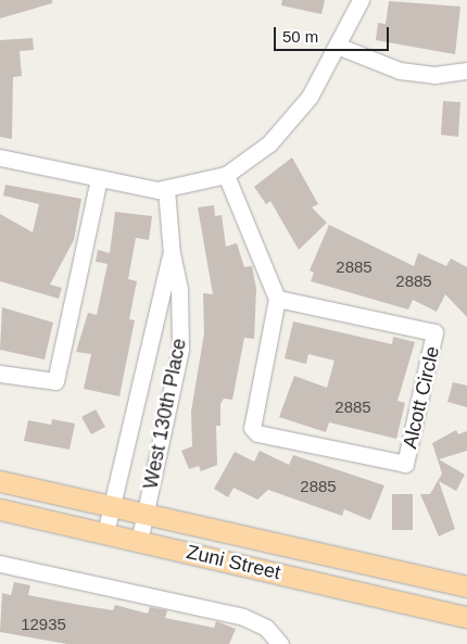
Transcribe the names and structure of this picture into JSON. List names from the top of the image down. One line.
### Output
{"streets":{"main road":["Zuni Street"],"street":["Alcott Circle","West 130th Place"]},"crossings":[["West 130th Place","Zuni Street"]],"house_numbers":["2885","2885","2885","2885","12935"],"scale_bar":"50 m"}
